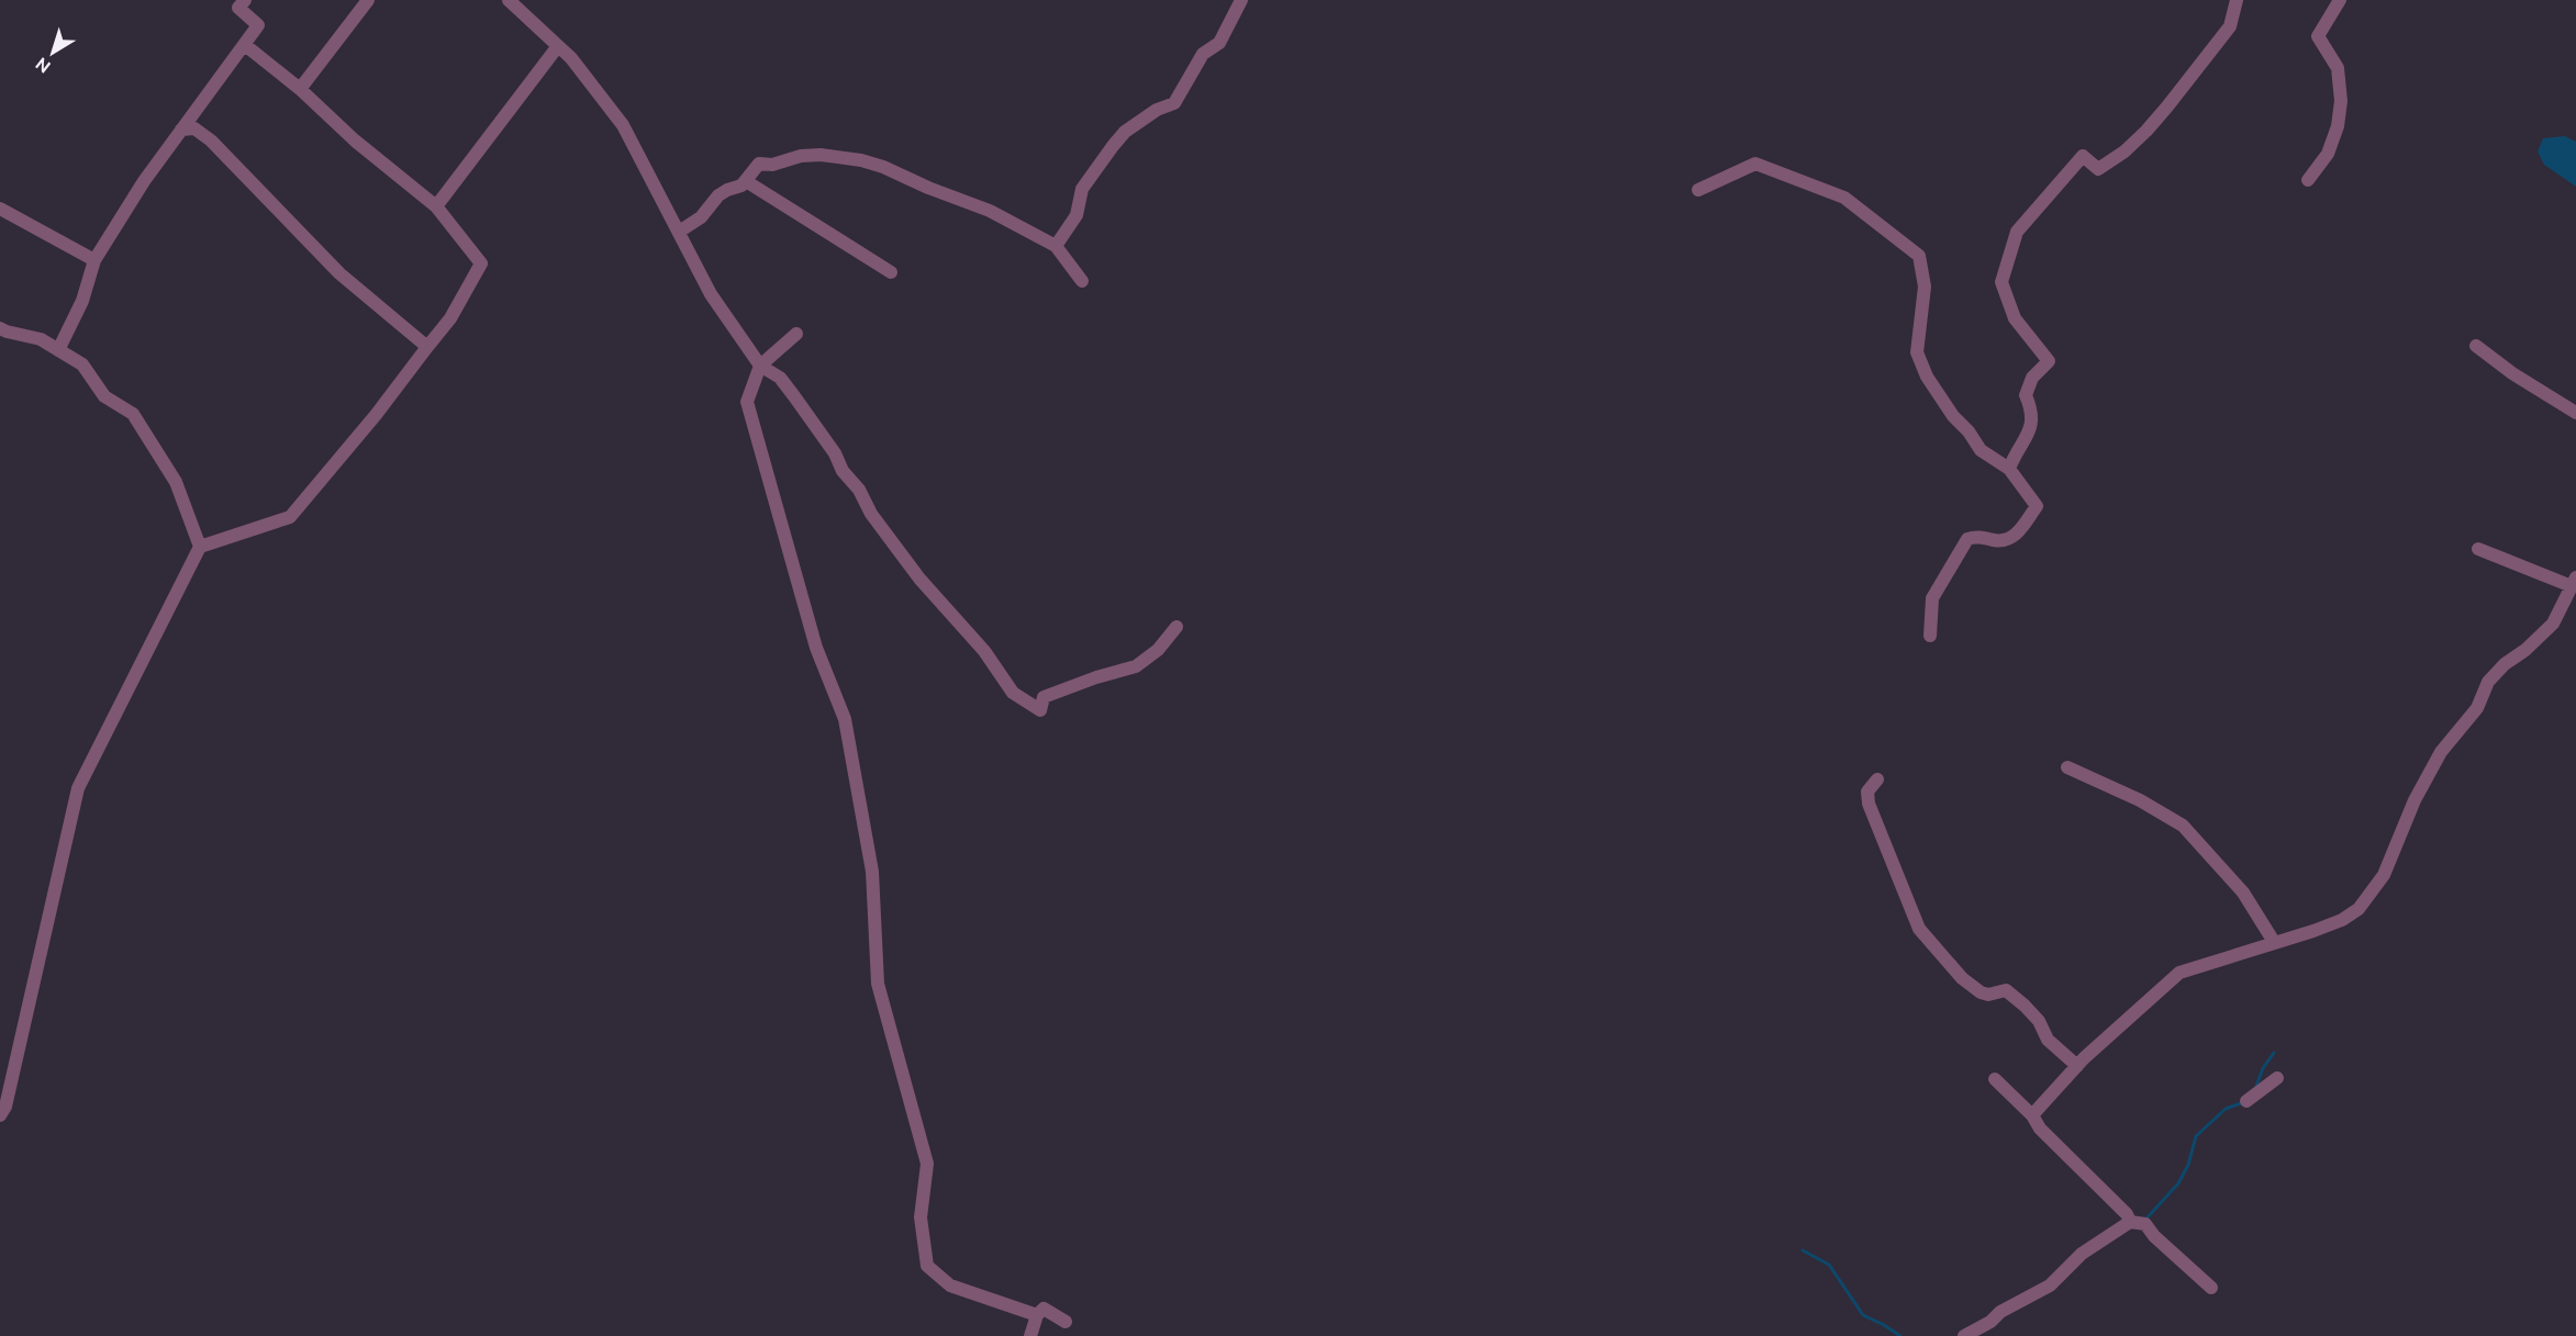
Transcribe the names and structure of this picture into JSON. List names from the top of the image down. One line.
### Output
{"north":"bottom left"}
